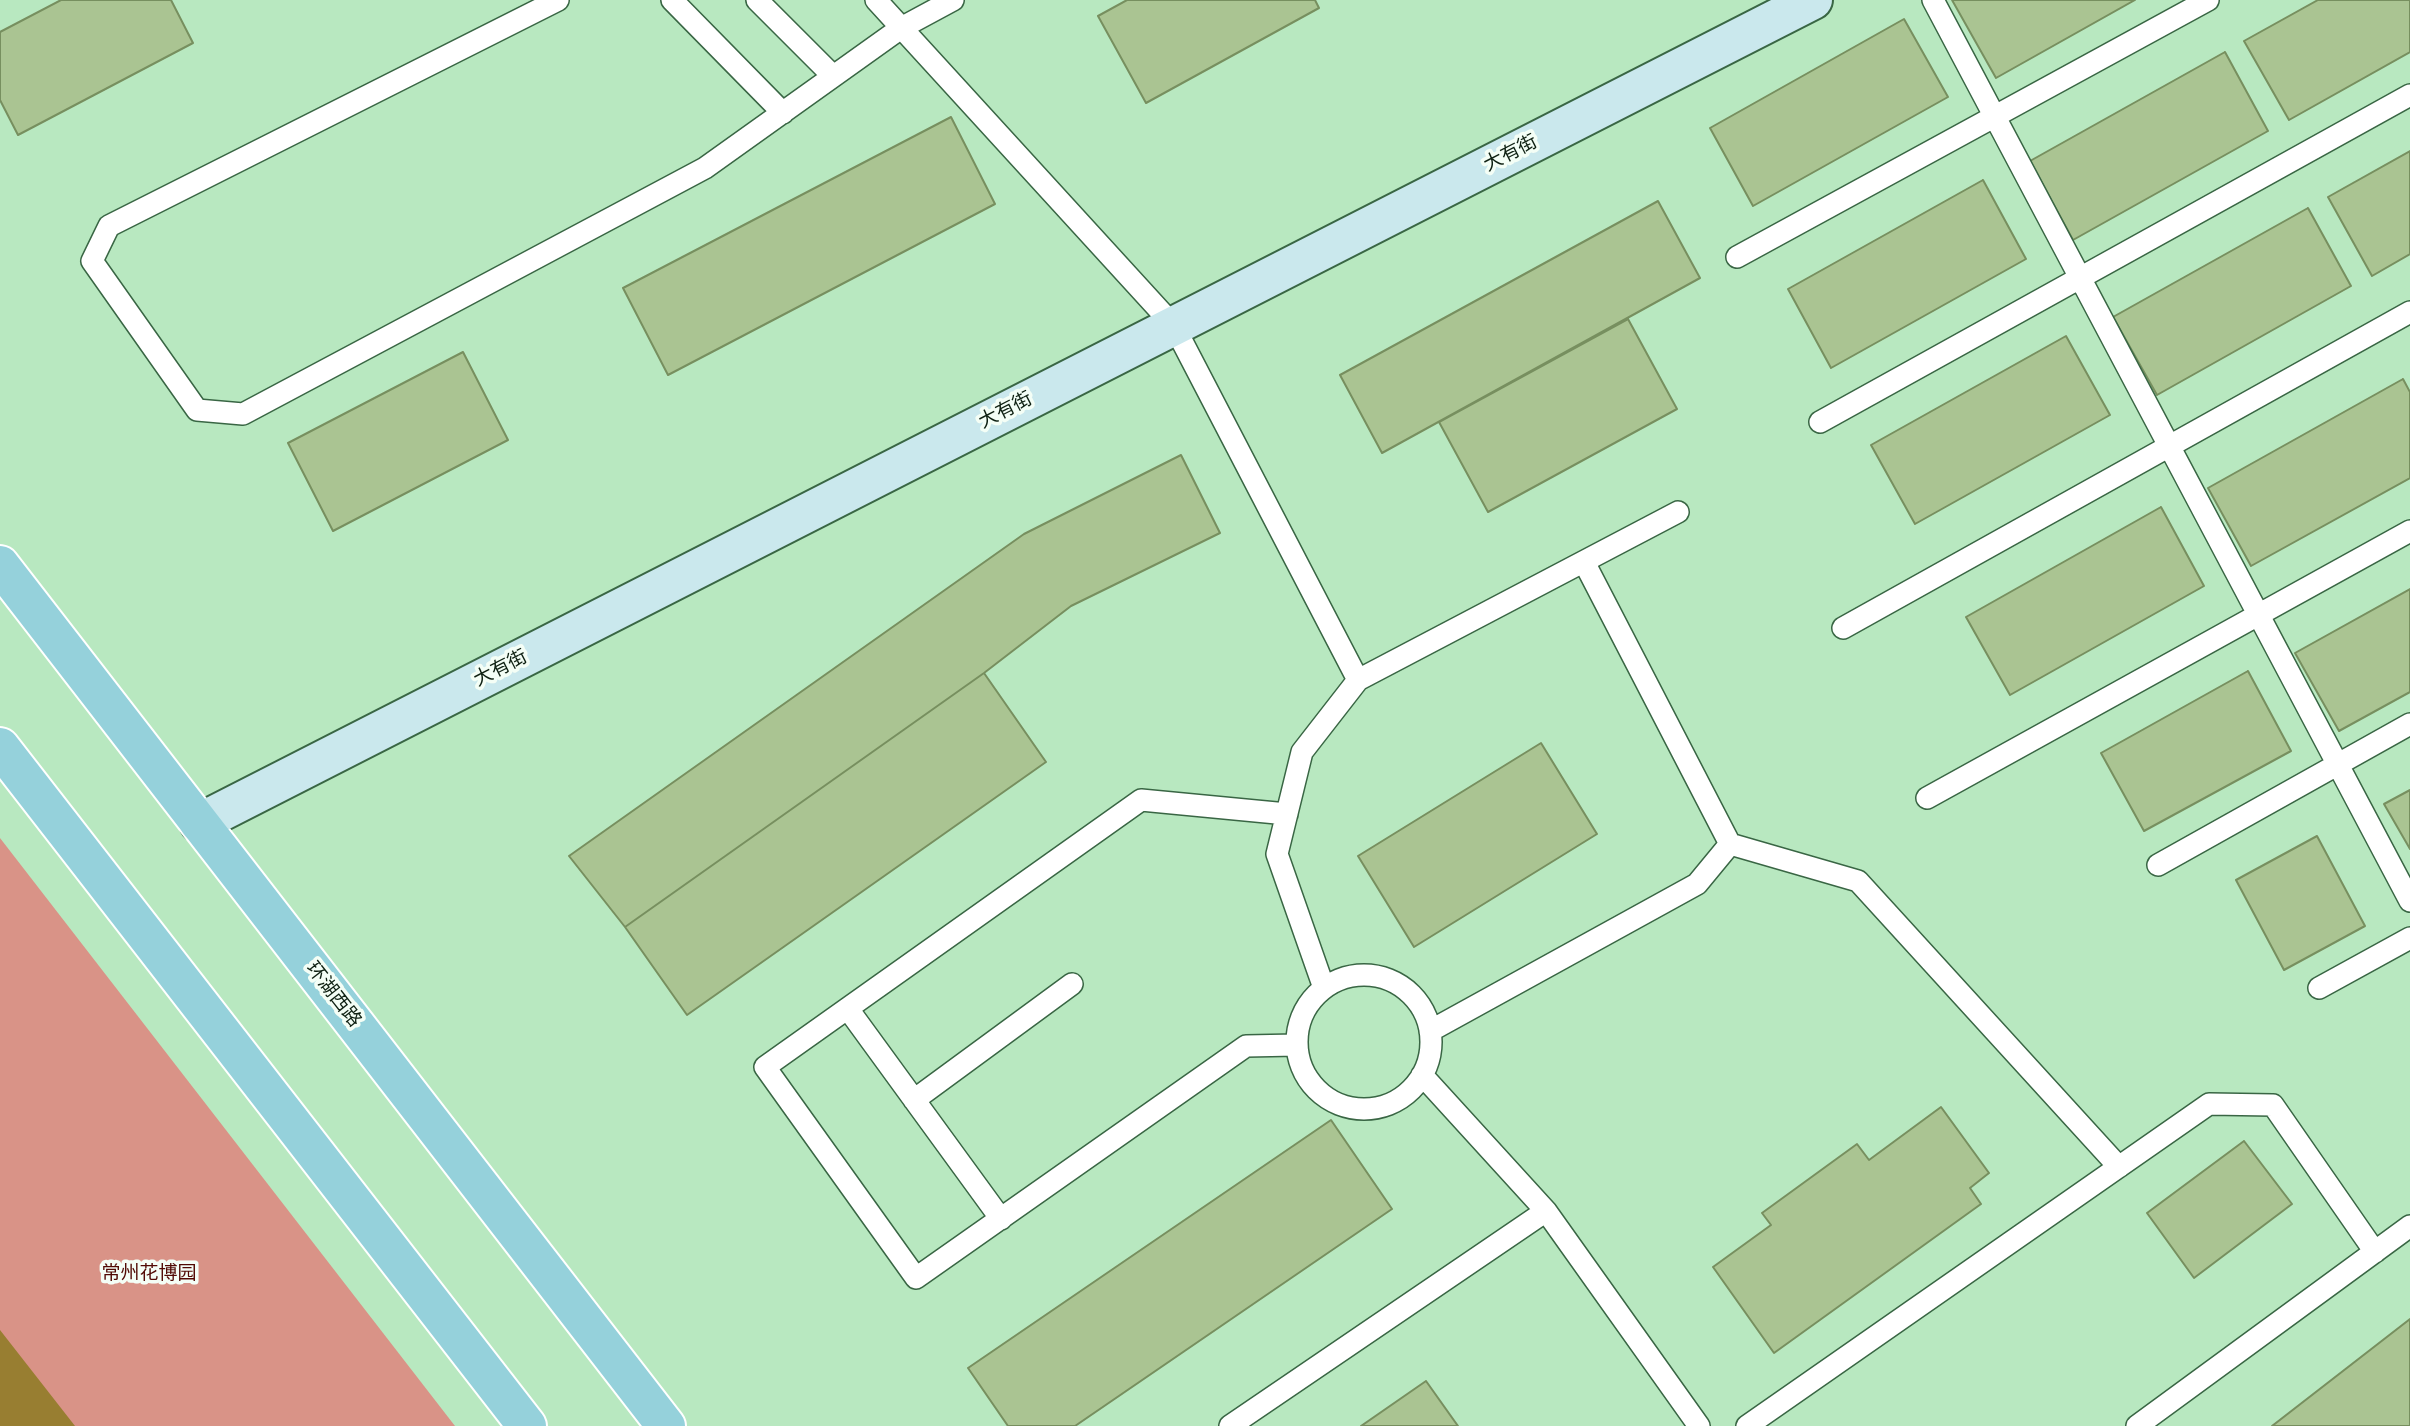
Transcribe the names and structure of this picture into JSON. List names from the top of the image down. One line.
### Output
{"streets":{"main road":["环湖西路"],"street":["大有街"]},"crossings":[["大有街","环湖西路"]],"parks":["常州花博园"]}
